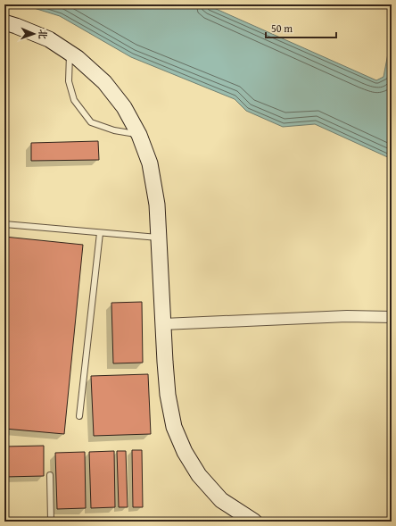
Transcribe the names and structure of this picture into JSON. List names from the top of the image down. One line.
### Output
{"scale_bar":"50 m","north":"right"}
